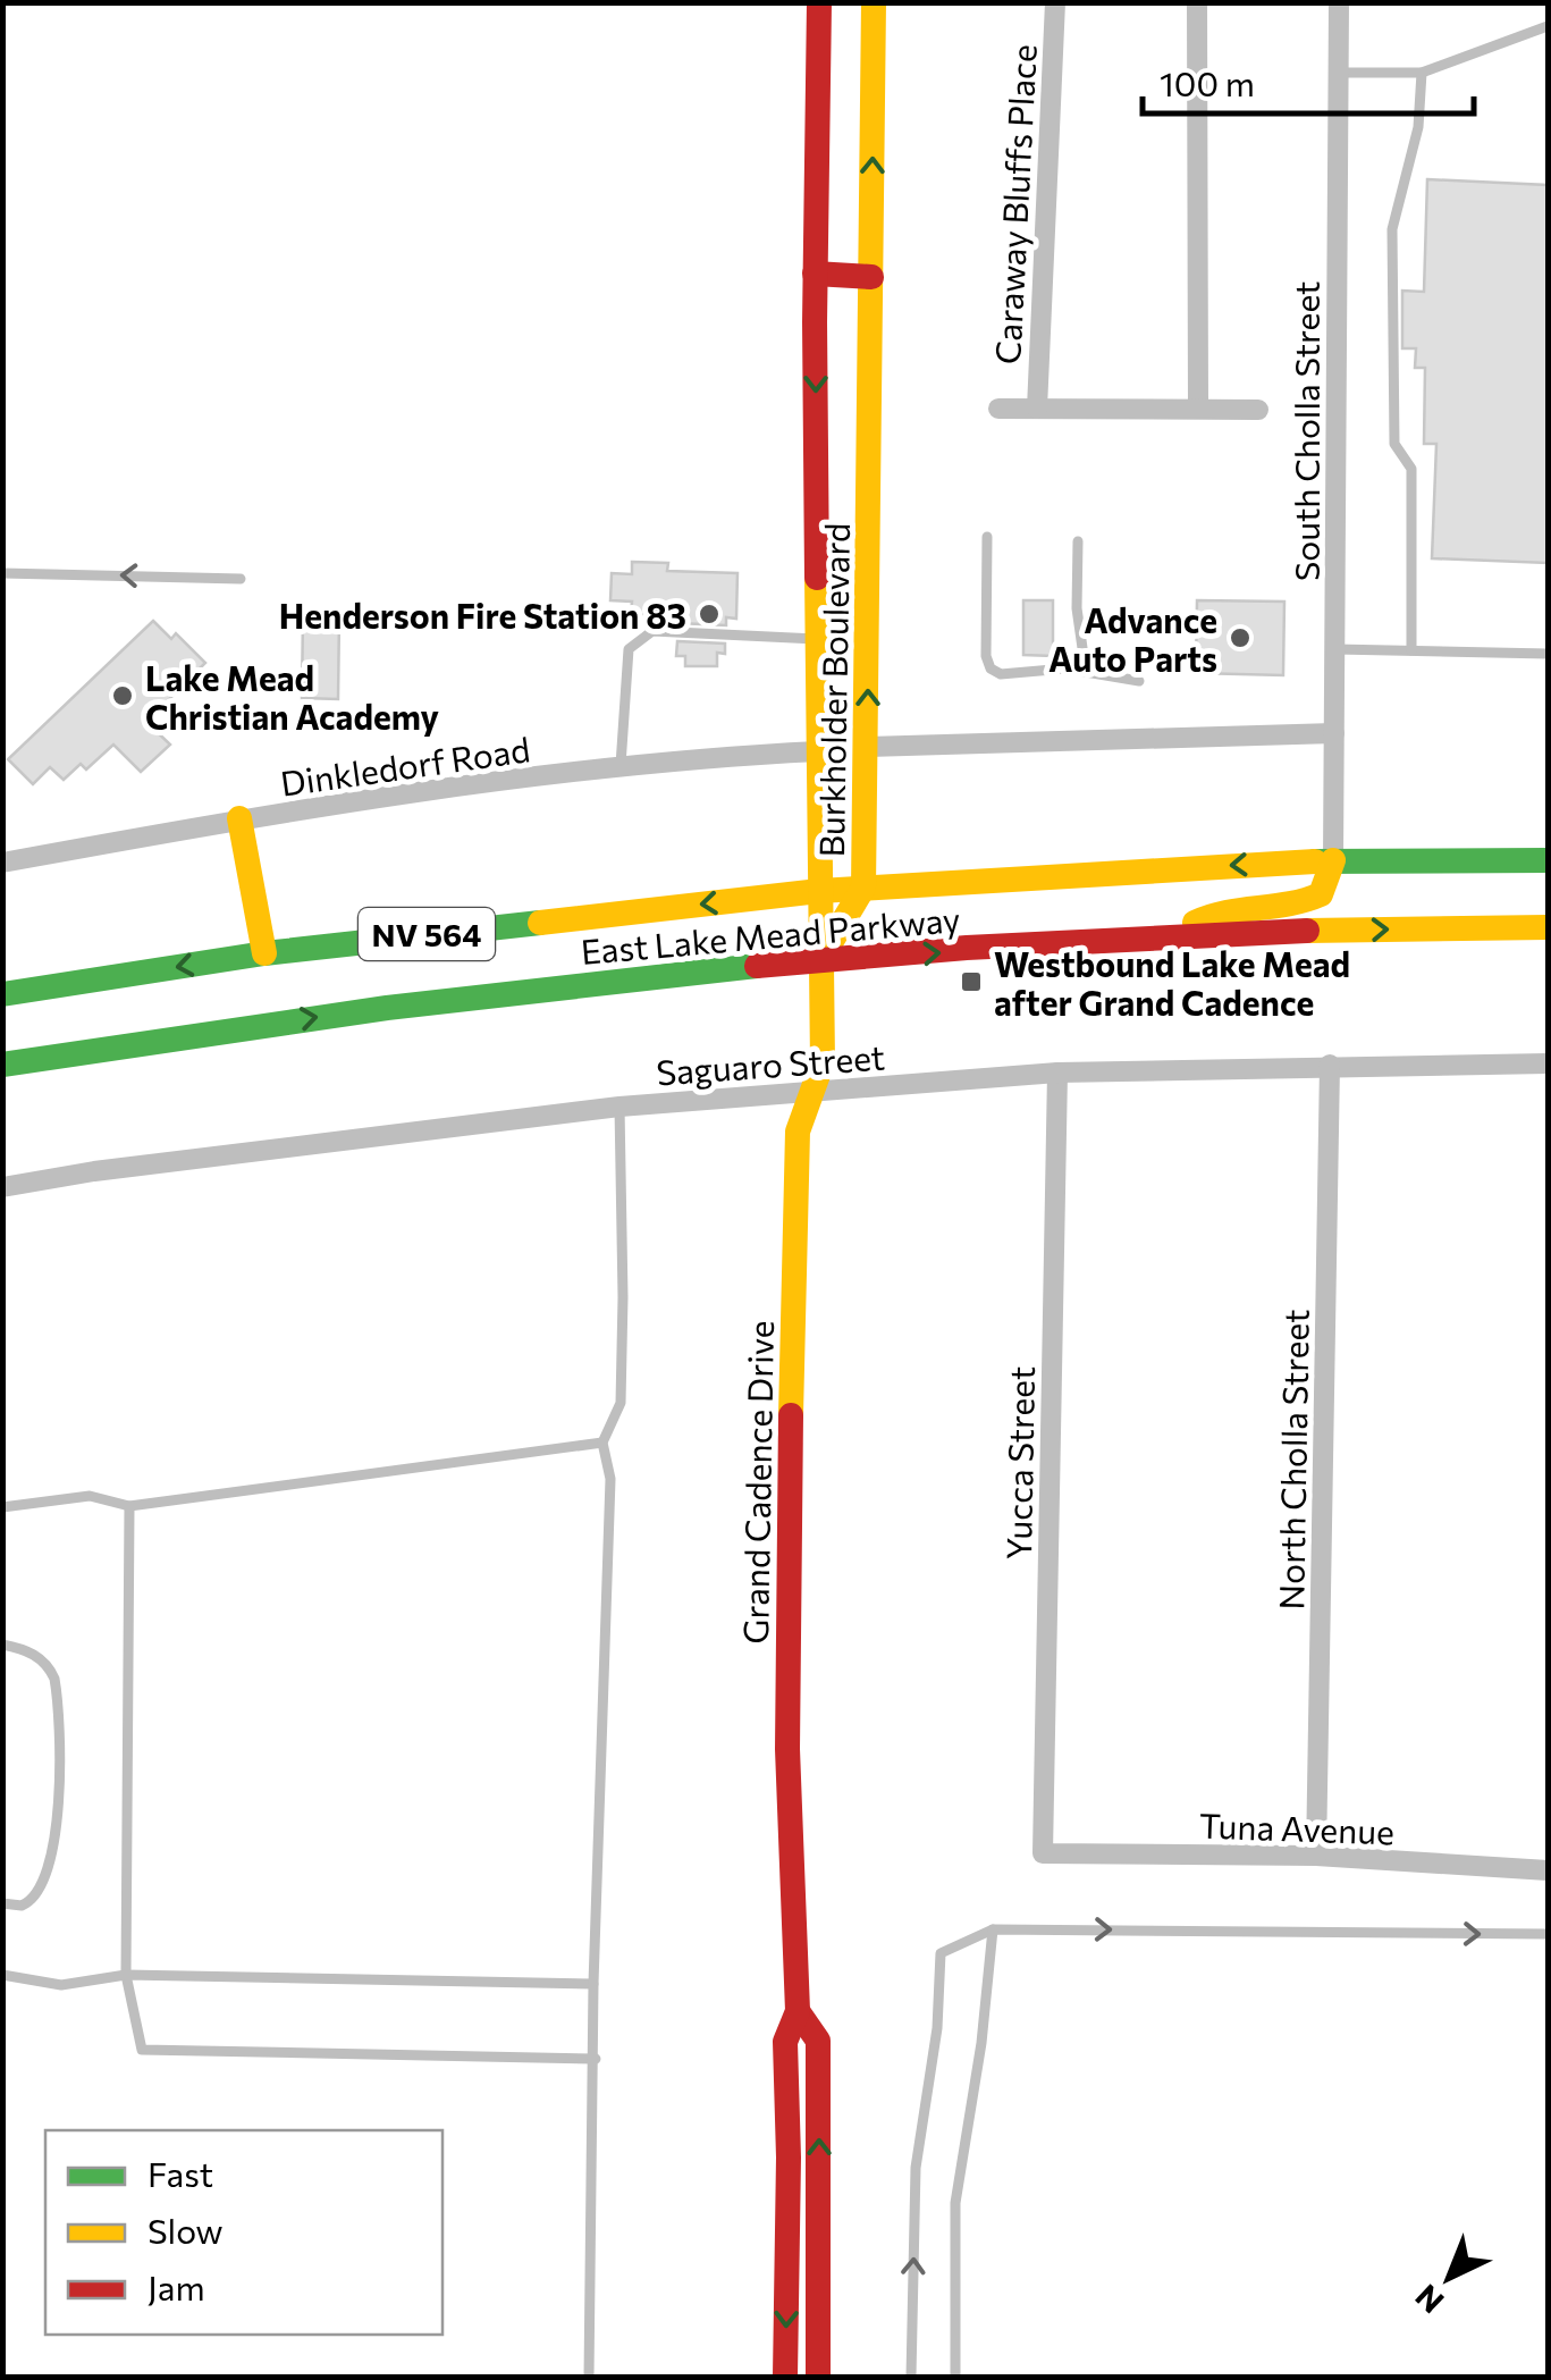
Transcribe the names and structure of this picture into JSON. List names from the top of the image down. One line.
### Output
{"streets":{"main road":["Burkholder Boulevard","NV 564","East Lake Mead Parkway","Grand Cadence Drive"],"street":["Caraway Bluffs Place","South Cholla Street","Dinkledorf Road","Saguaro Street","North Cholla Street","Yucca Street","Tuna Avenue"]},"crossings":[["South Cholla Street","East Lake Mead Parkway"],["Burkholder Boulevard","Dinkledorf Road"],["Burkholder Boulevard","East Lake Mead Parkway"],["Burkholder Boulevard","Grand Cadence Drive"],["East Lake Mead Parkway","Grand Cadence Drive"],["Saguaro Street","North Cholla Street"],["Saguaro Street","Yucca Street"],["Saguaro Street","Grand Cadence Drive"],["North Cholla Street","Tuna Avenue"],["Yucca Street","Tuna Avenue"]],"places":{"other":["Henderson Fire Station 83","Advance Auto Parts","Lake Mead Christian Academy"],"transit":["Westbound Lake Mead after Grand Cadence"]},"legend":["Fast","Slow","Jam"],"scale_bar":"100 m","north":"bottom left"}
